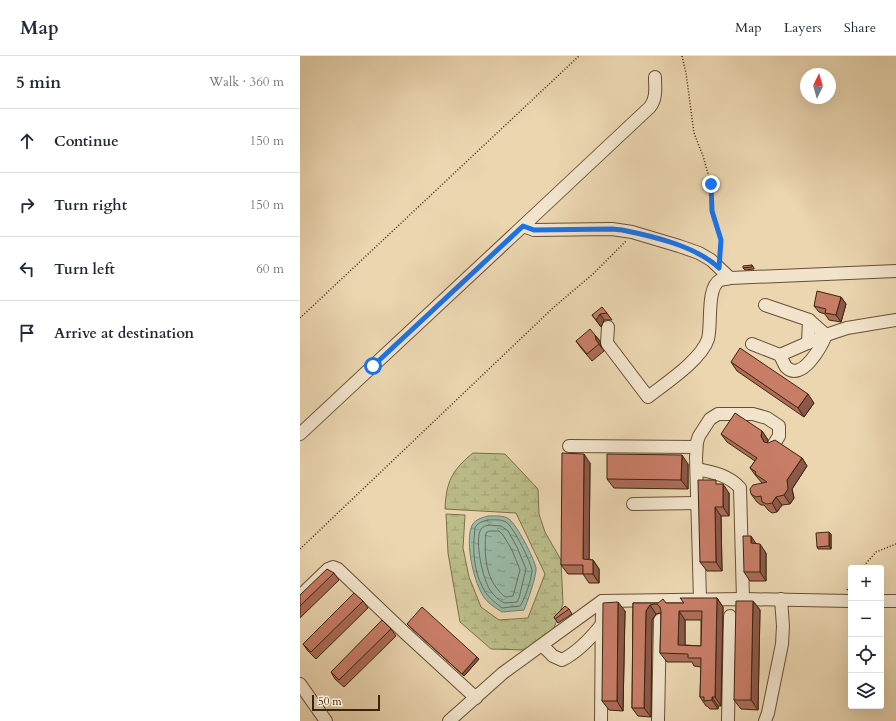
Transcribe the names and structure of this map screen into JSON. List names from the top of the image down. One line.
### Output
{"scale_bar":"50 m","north":"top","page":{"header":"Map","nav":["Map","Layers","Share"],"heading":["5 min","Walk · 360 m"],"list":[["Continue","150 m"],["Turn right","150 m"],["Turn left","60 m"],"Arrive at destination"],"map_buttons":["+","−"],"scale":"50 m"}}
